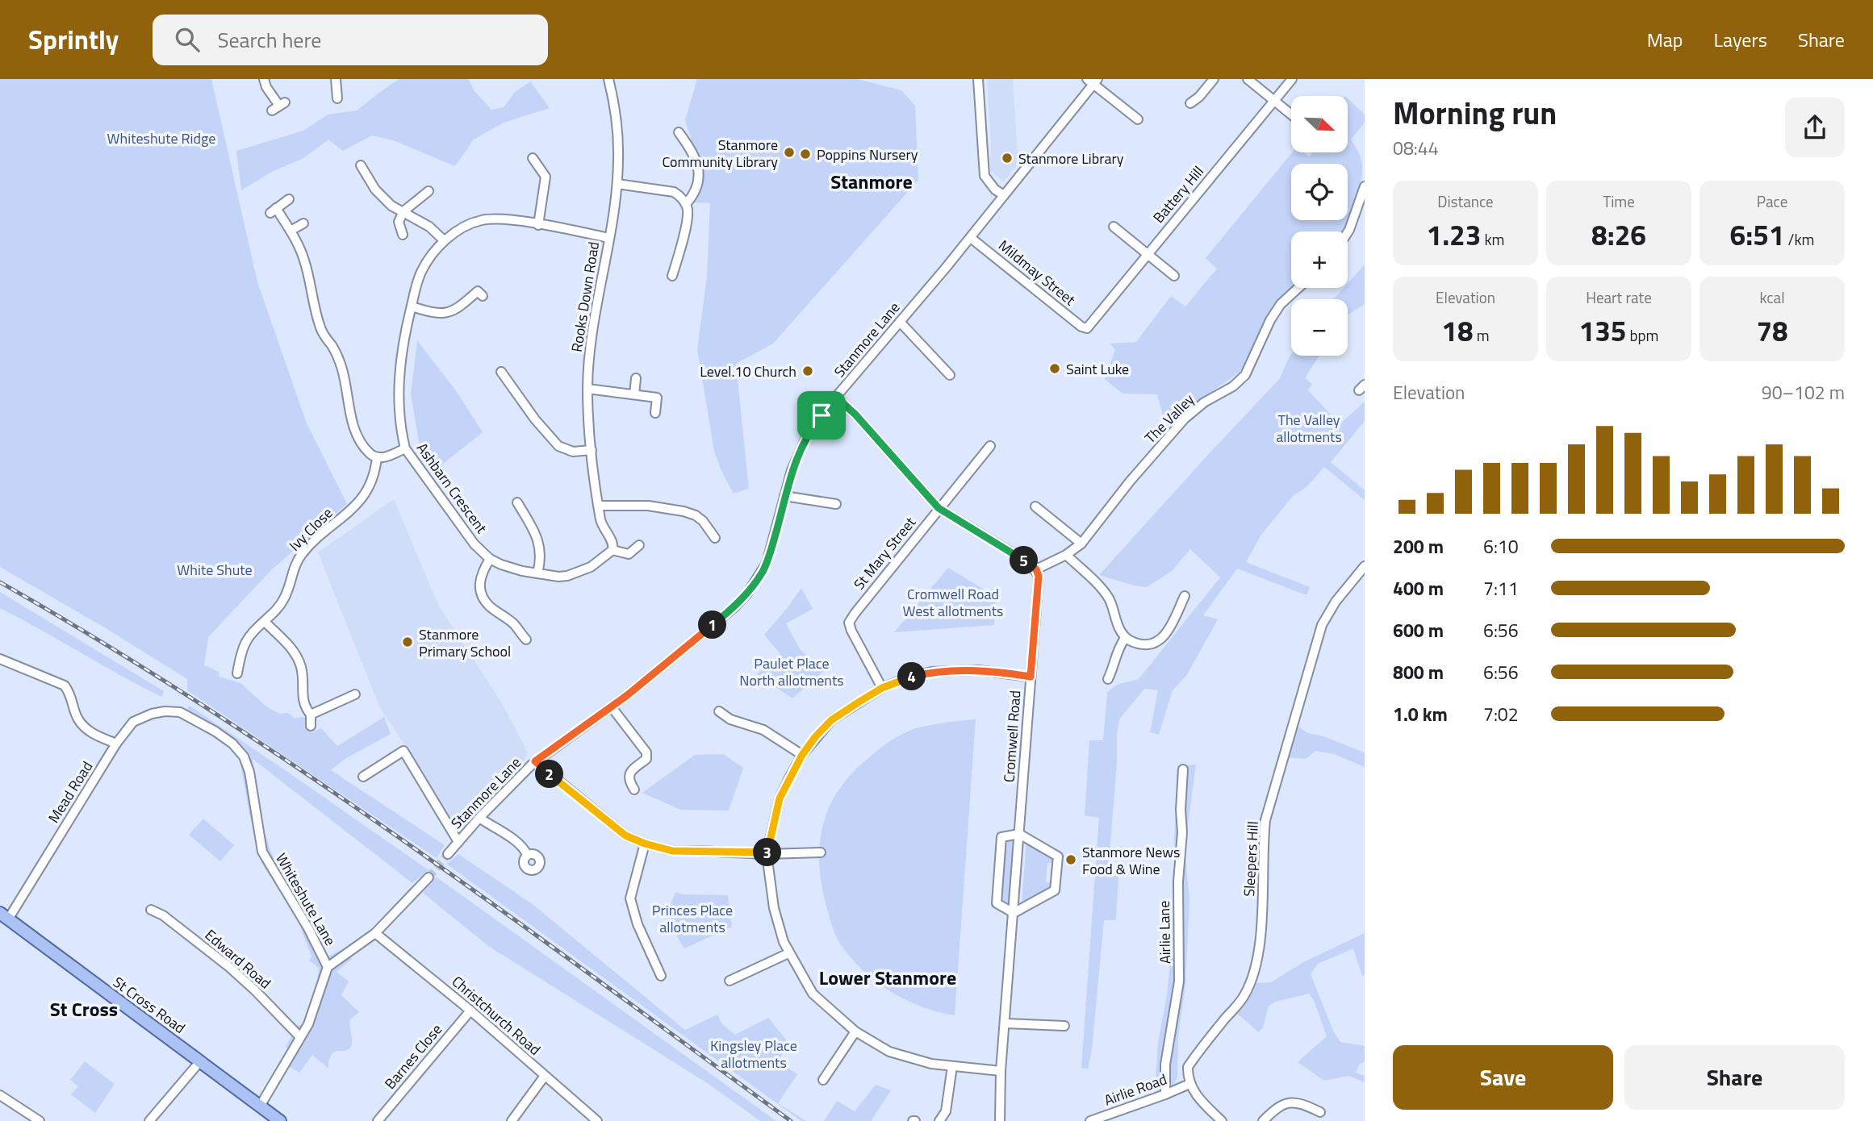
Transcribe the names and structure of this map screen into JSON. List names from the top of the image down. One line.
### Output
{"streets":{"main road":["St Cross Road"],"street":["Battery Hill","Mildmay Street","Rooks Down Road","Stanmore Lane","The Valley","Ashbarn Crescent","Ivy Close","St Mary Street","Cromwell Road","Mead Road","Sleepers Hill","Whiteshute Lane","Airlie Lane","Edward Road","Christchurch Road","Barnes Close","Airlie Road"]},"crossings":[["Battery Hill","Mildmay Street"],["Mildmay Street","Stanmore Lane"],["Rooks Down Road","Ashbarn Crescent"],["The Valley","Cromwell Road"],["Mead Road","Whiteshute Lane"],["Mead Road","St Cross Road"],["Sleepers Hill","Airlie Road"],["Airlie Lane","Airlie Road"],["Christchurch Road","Barnes Close"]],"districts":["Stanmore","Lower Stanmore","St Cross"],"parks":["Whiteshute Ridge","The Valley allotments","White Shute","Cromwell Road West allotments","Paulet Place North allotments","Princes Place allotments","Kingsley Place allotments"],"places":["Stanmore Community Library","Poppins Nursery","Stanmore Library","Saint Luke","Level.10 Church","Stanmore Primary School","Stanmore News Food & Wine"],"north":"bottom right","page":{"header":"Sprintly","search":"Search here","nav":["Map","Layers","Share"],"heading":["Morning run","08:44"],"map_buttons":["+","−"],"stats":[["Distance","1.23 km"],["Time","8:26"],["Pace","6:51 /km"],["Elevation","18 m"],["Heart rate","135 bpm"],["kcal","78"]],"chart":["Elevation","90–102 m"],"list":[{"name":"200 m","note":"6:10"},{"name":"400 m","note":"7:11"},{"name":"600 m","note":"6:56"},{"name":"800 m","note":"6:56"},{"name":"1.0 km","note":"7:02"}],"pins":["5","1","4","2","3"],"buttons":["Save","Share"]}}
